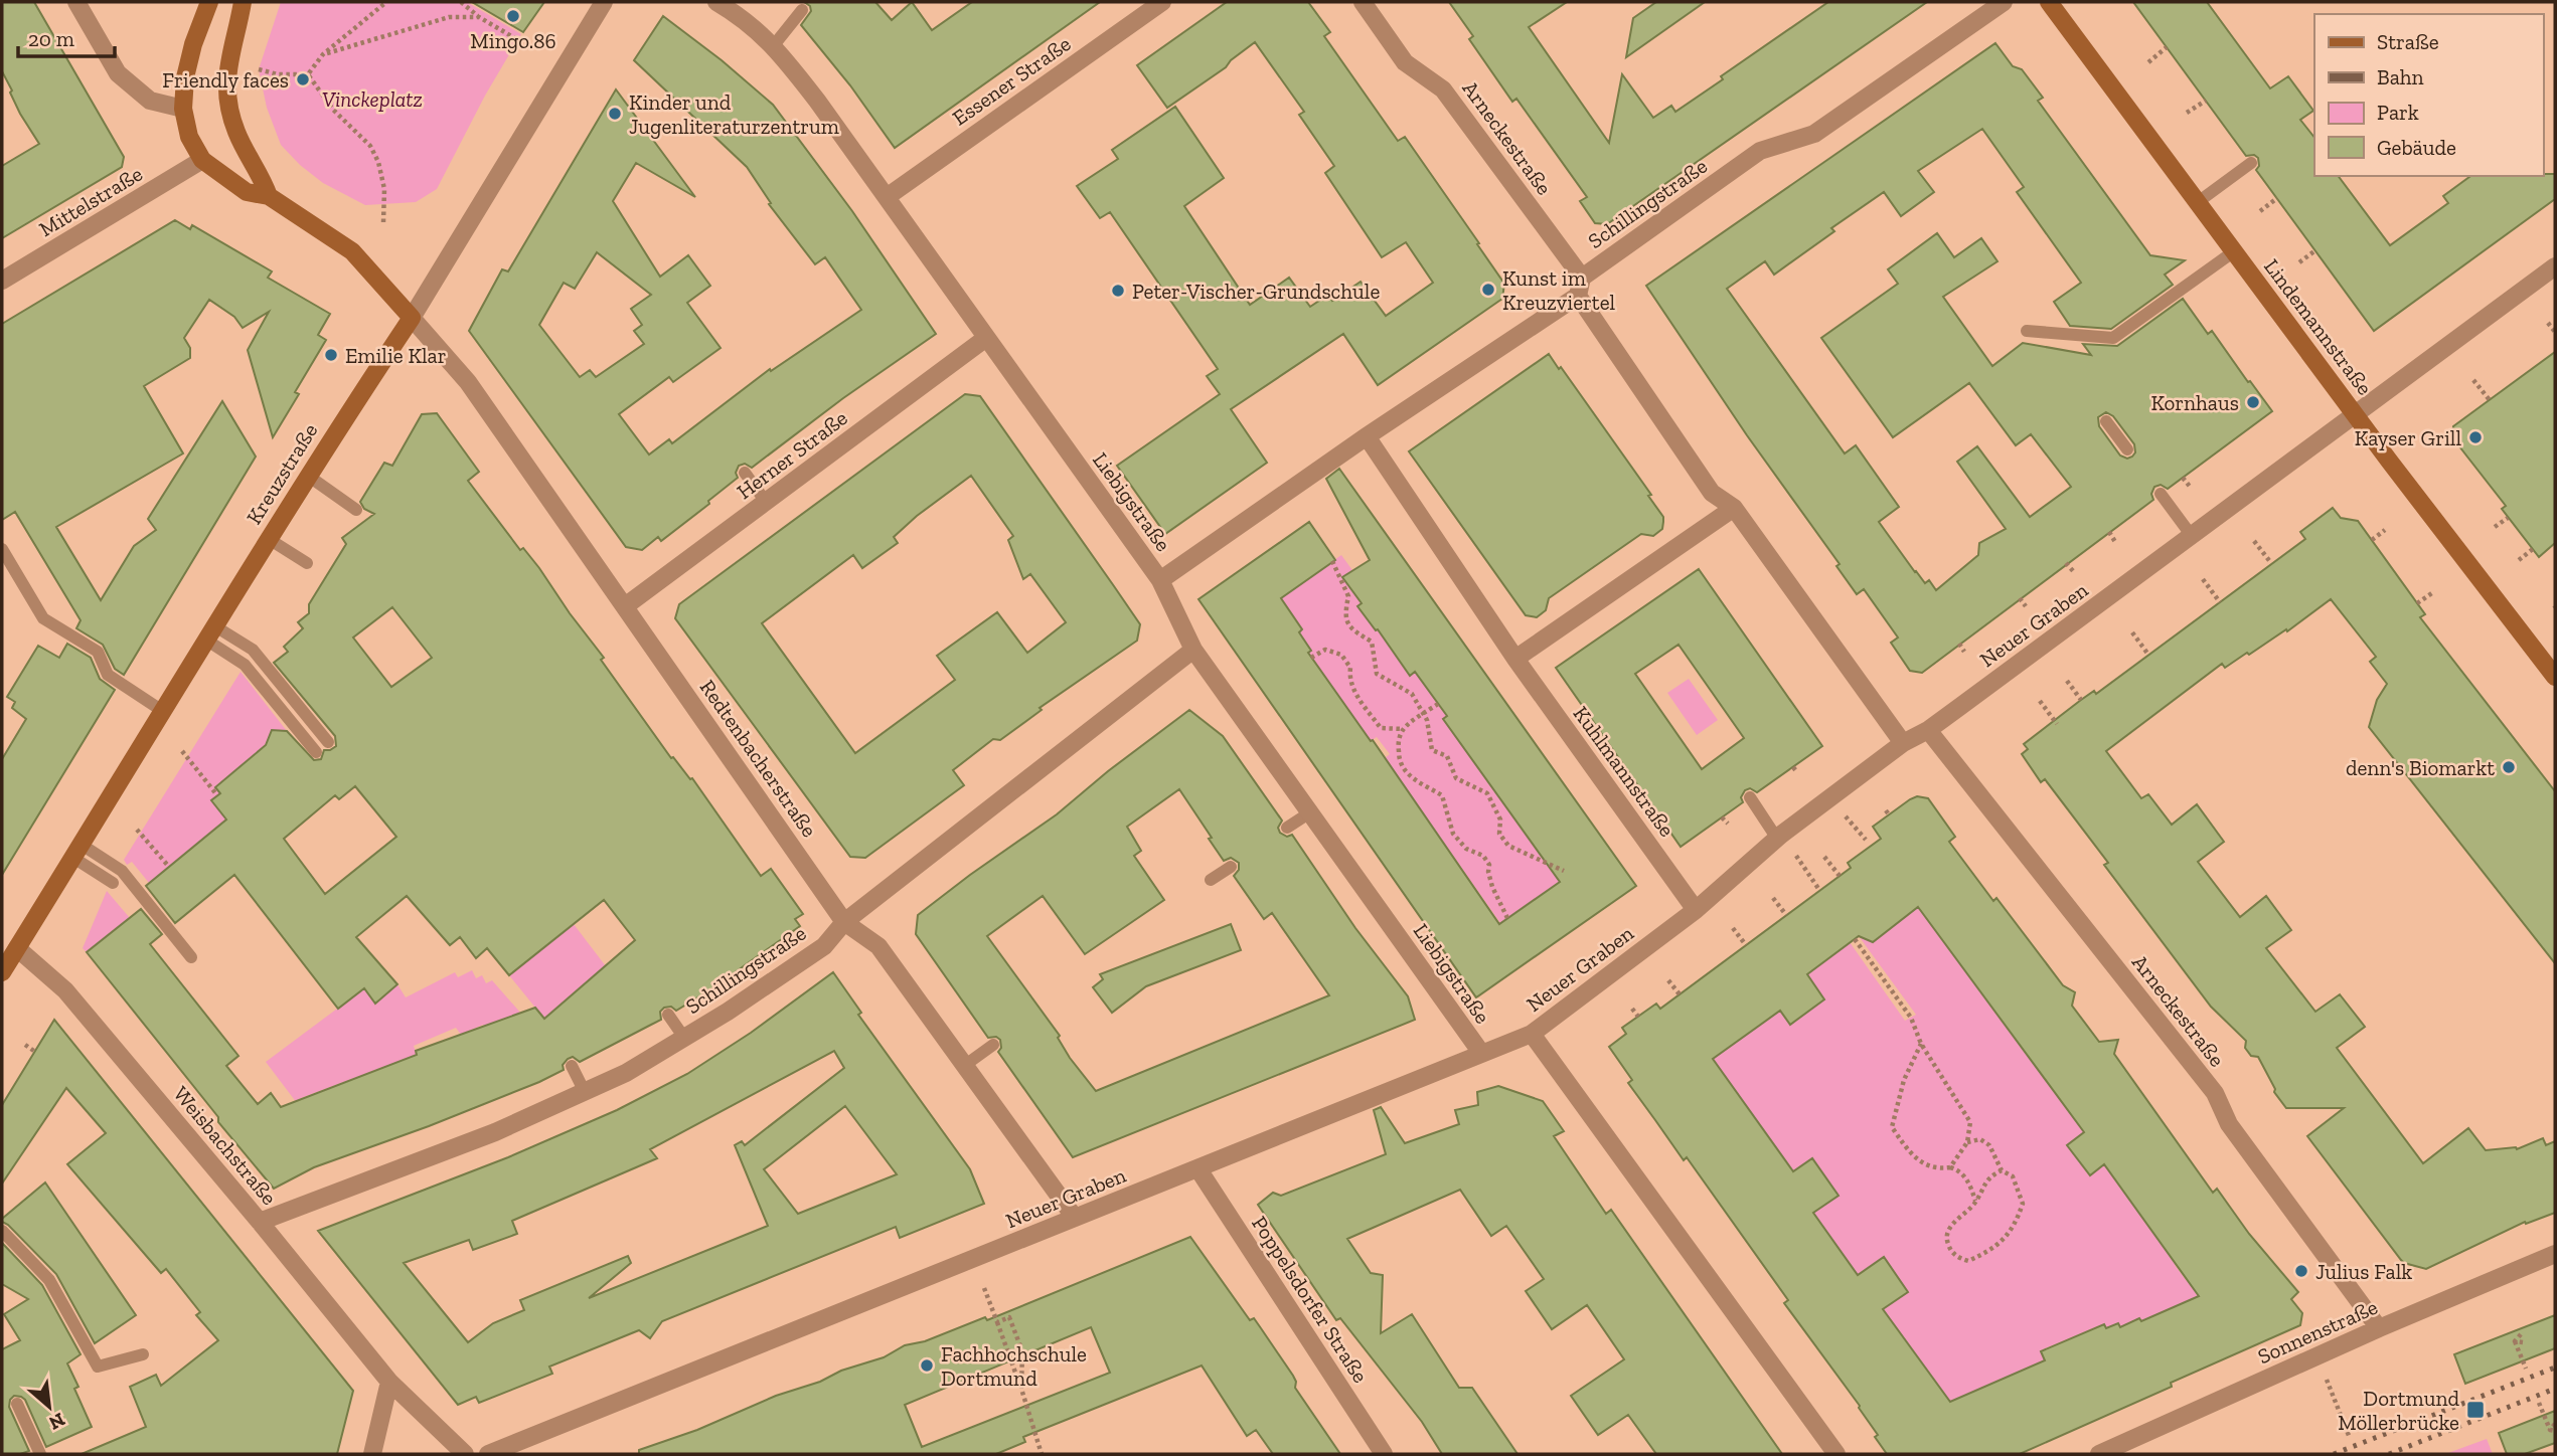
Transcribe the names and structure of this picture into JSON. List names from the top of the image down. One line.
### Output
{"streets":{"street":["Essener Straße","Arneckestraße","Mittelstraße","Schillingstraße","Lindemannstraße","Herner Straße","Kreuzstraße","Liebigstraße","Neuer Graben","Redtenbacherstraße","Kuhlmannstraße","Weisbachstraße","Poppelsdorfer Straße","Sonnenstraße"]},"crossings":[["Essener Straße","Liebigstraße"],["Arneckestraße","Schillingstraße"],["Arneckestraße","Neuer Graben"],["Arneckestraße","Sonnenstraße"],["Schillingstraße","Liebigstraße"],["Schillingstraße","Redtenbacherstraße"],["Schillingstraße","Weisbachstraße"],["Lindemannstraße","Neuer Graben"],["Herner Straße","Liebigstraße"],["Herner Straße","Redtenbacherstraße"],["Kreuzstraße","Redtenbacherstraße"],["Kreuzstraße","Weisbachstraße"],["Liebigstraße","Neuer Graben"],["Neuer Graben","Redtenbacherstraße"],["Neuer Graben","Kuhlmannstraße"],["Neuer Graben","Poppelsdorfer Straße"]],"parks":["Vinckeplatz"],"places":{"other":["Mingo.86","Friendly faces","Kinder und Jugenliteraturzentrum","Kunst im Kreuzviertel","Peter-Vischer-Grundschule","Emilie Klar","Kornhaus","Kayser Grill","denn's Biomarkt","Julius Falk","Fachhochschule Dortmund"],"transit":["Dortmund Möllerbrücke"]},"legend":["Straße","Bahn","Park","Gebäude"],"scale_bar":"20 m","north":"bottom right"}
